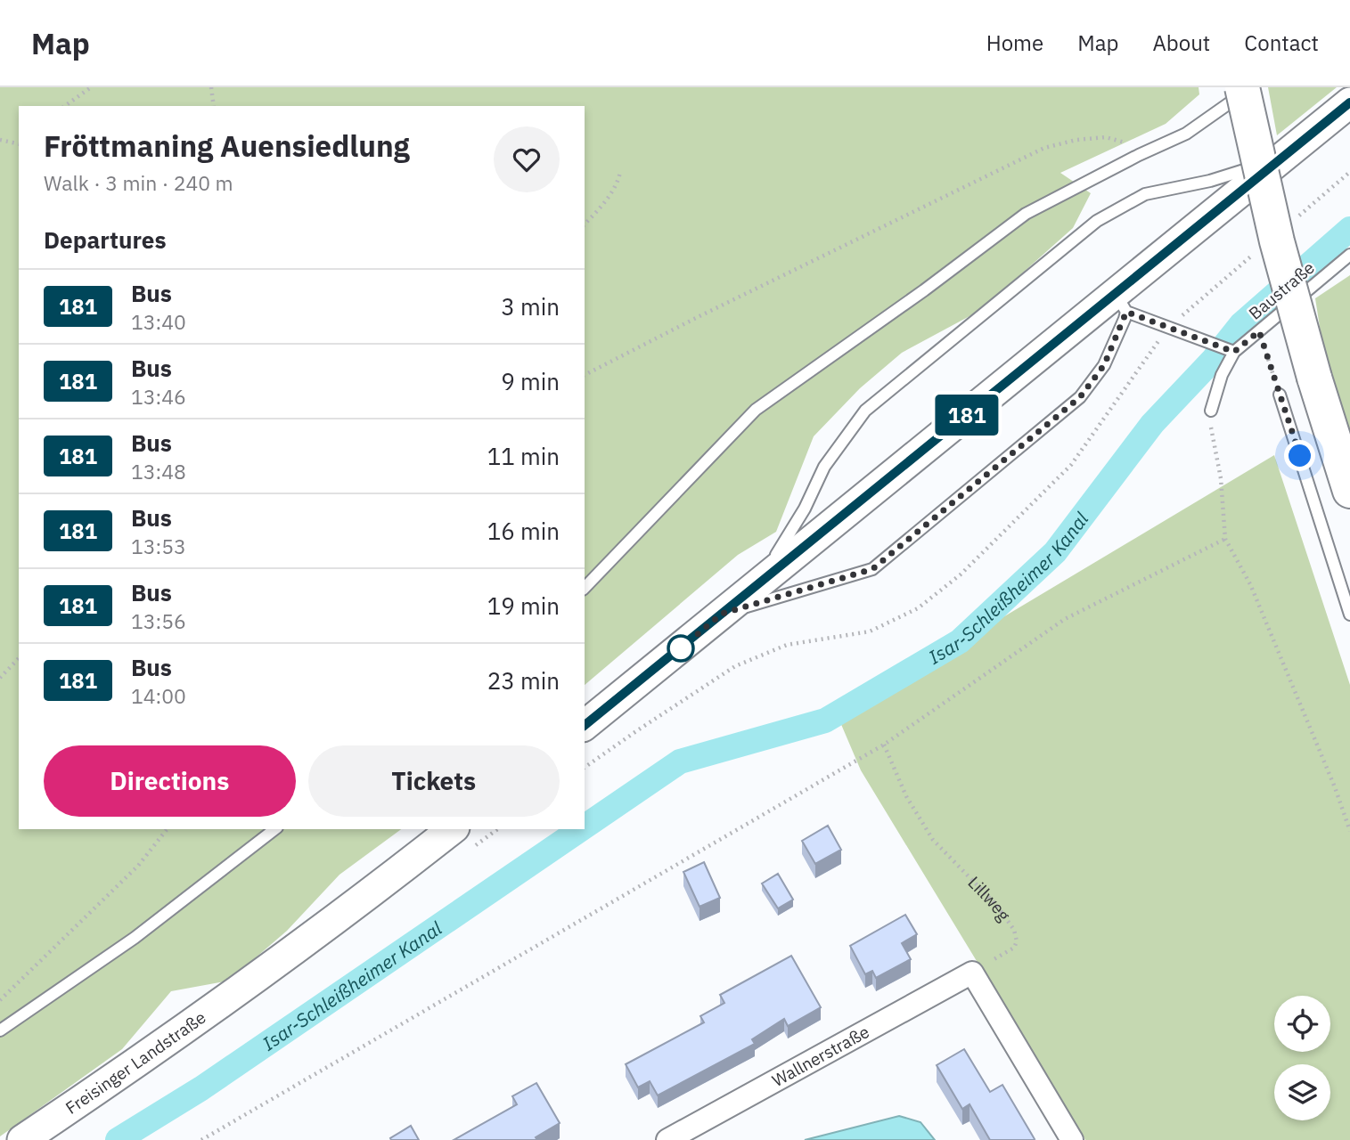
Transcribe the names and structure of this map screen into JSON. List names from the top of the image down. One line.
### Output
{"streets":{"main road":["Freisinger Landstraße"],"street":["Wallnerstraße"],"lane":["Baustraße"],"path":["Lillweg"]},"crossings":[["Lillweg","Wallnerstraße"]],"water":["Isar-Schleißheimer Kanal"],"lines":["bus line 181"],"page":{"header":"Map","nav":["Home","Map","About","Contact"],"on_map":"181","heading":[["Fröttmaning Auensiedlung","Walk · 3 min · 240 m"],"Departures"],"list":[{"mark":"181","name":"Bus","note":"13:40","value":"3 min"},{"mark":"181","name":"Bus","note":"13:46","value":"9 min"},{"mark":"181","name":"Bus","note":"13:48","value":"11 min"},{"mark":"181","name":"Bus","note":"13:53","value":"16 min"},{"mark":"181","name":"Bus","note":"13:56","value":"19 min"},{"mark":"181","name":"Bus","note":"14:00","value":"23 min"}],"buttons":["Directions","Tickets"]}}
